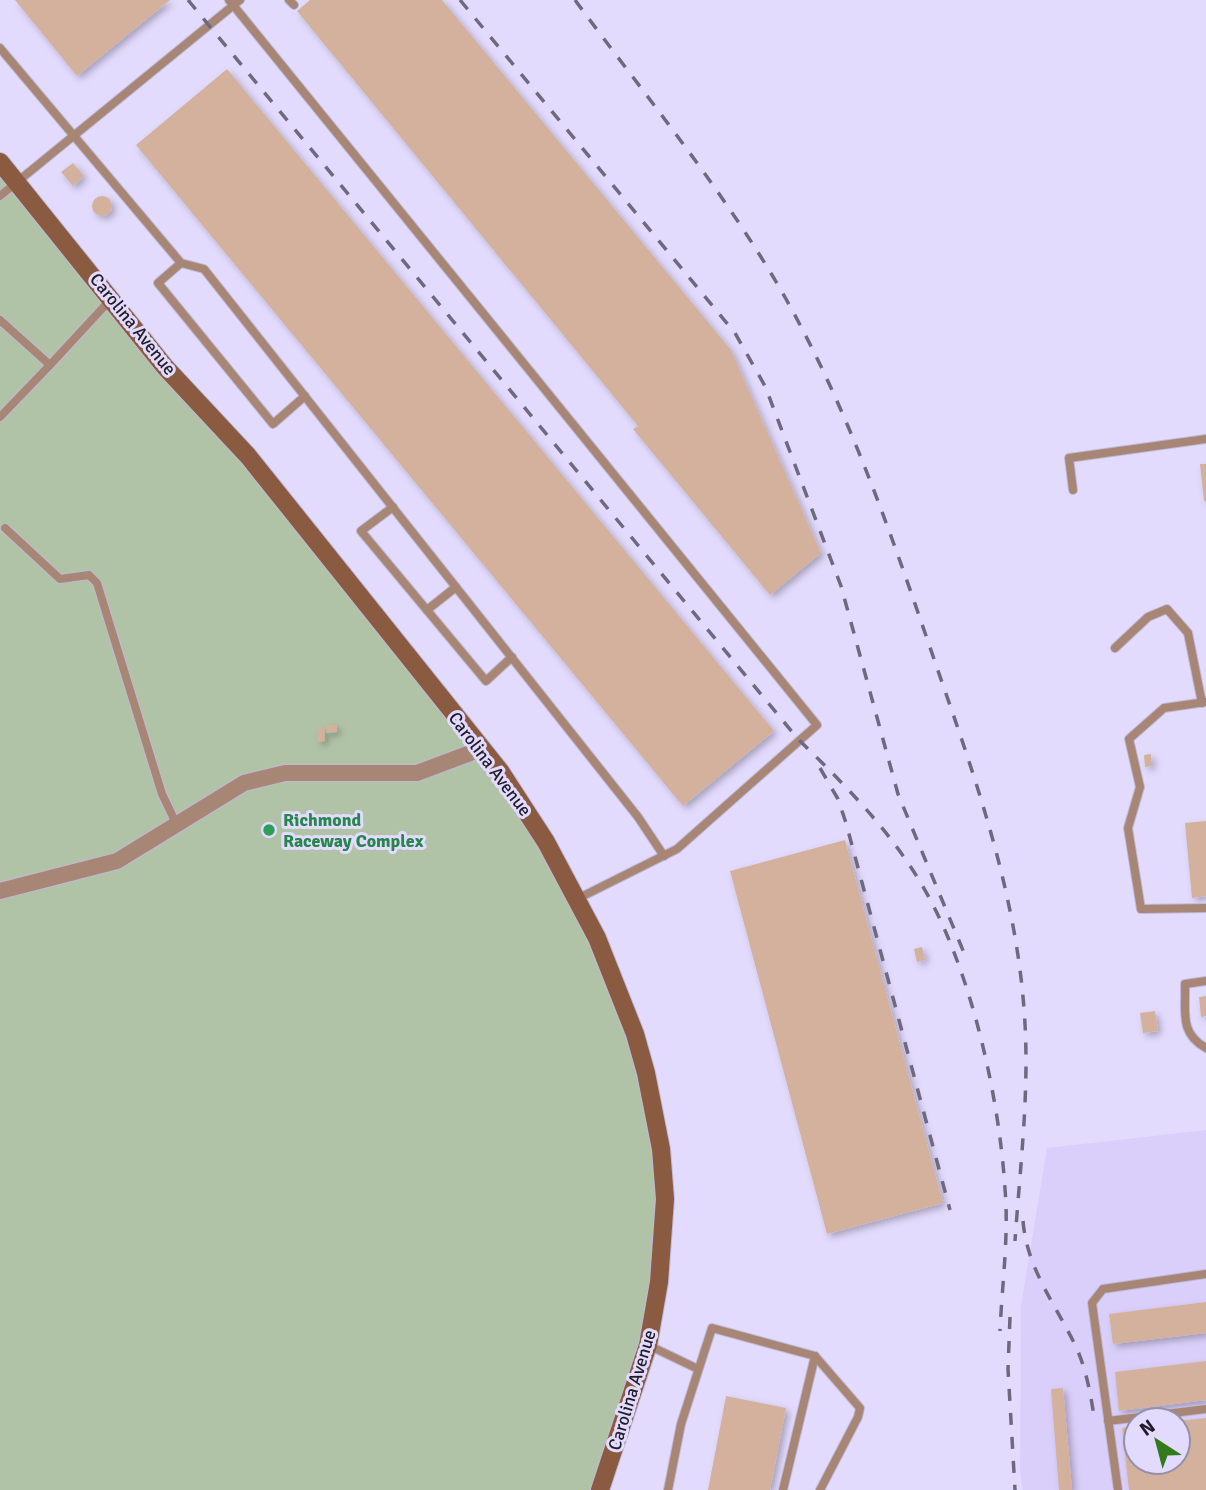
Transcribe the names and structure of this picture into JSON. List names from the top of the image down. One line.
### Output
{"streets":{"street":["Carolina Avenue"]},"places":["Richmond Raceway Complex"],"north":"top left"}
